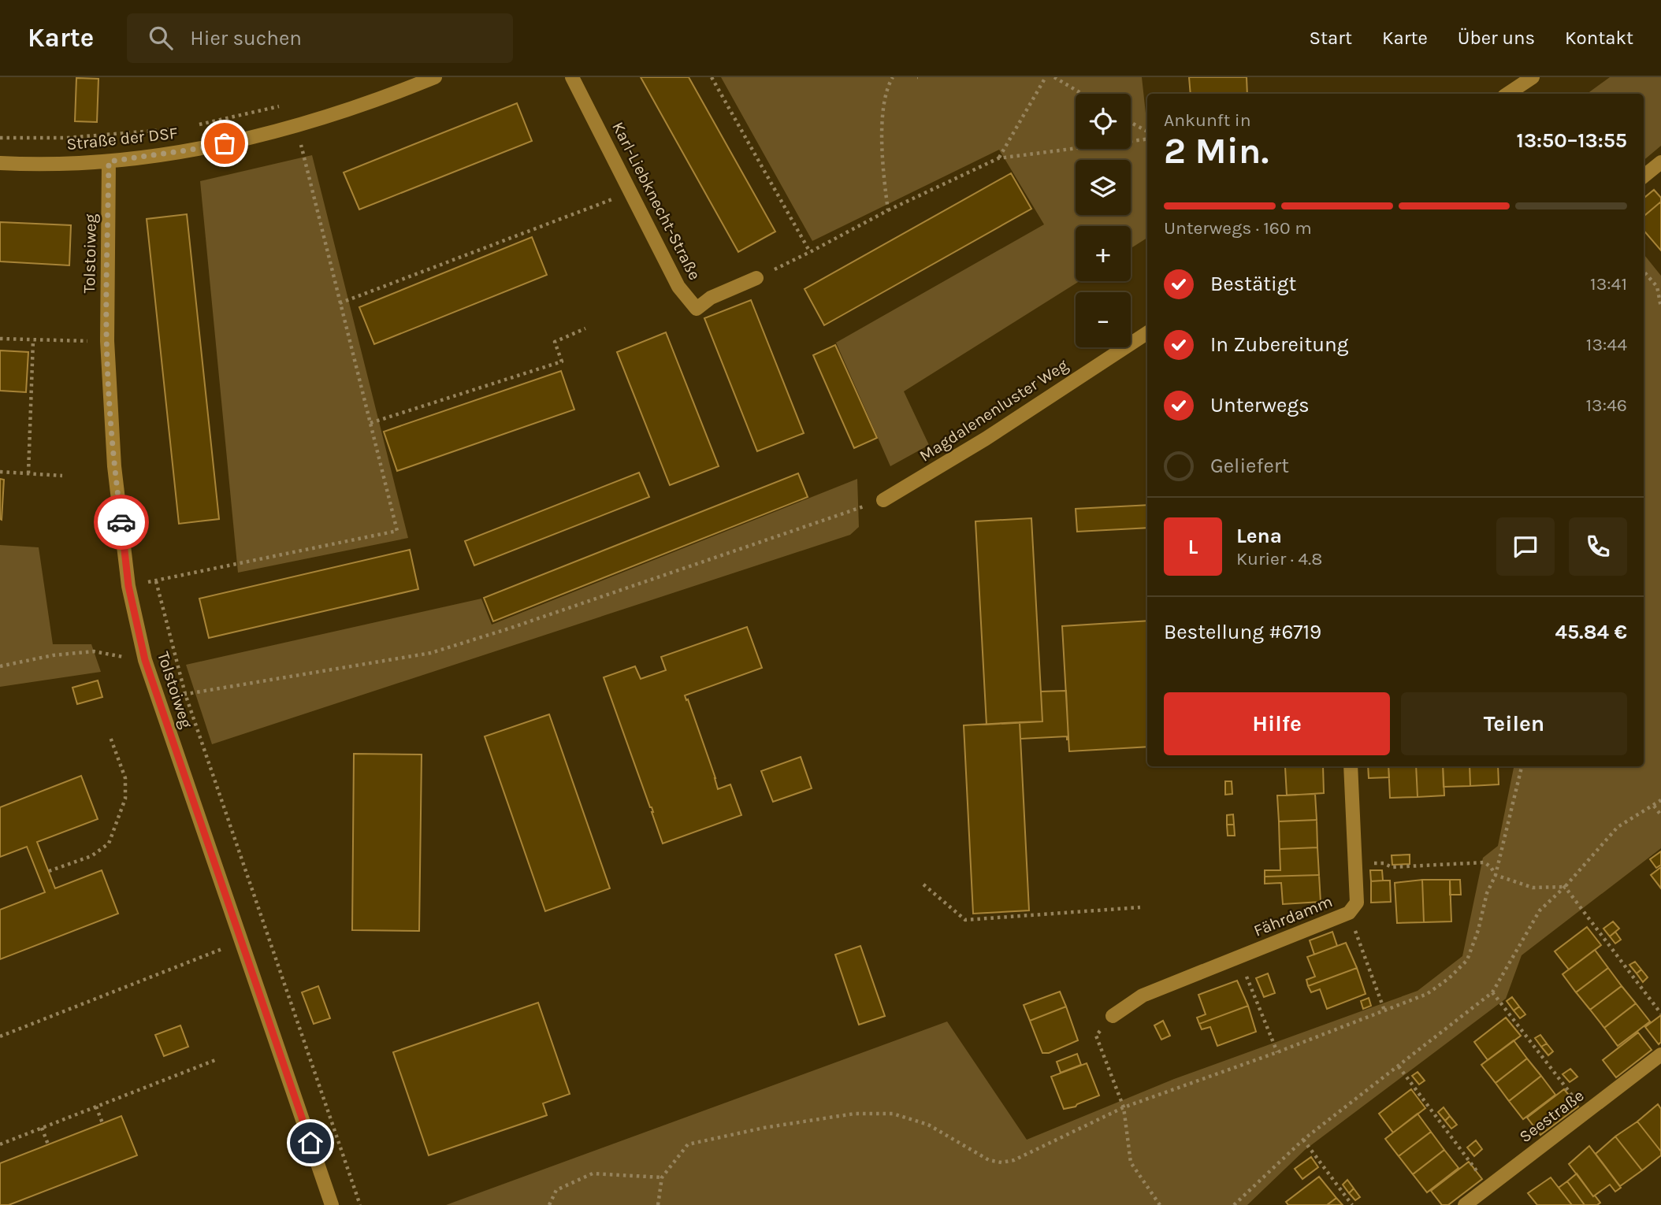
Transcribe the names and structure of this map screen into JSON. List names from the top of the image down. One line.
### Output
{"streets":{"street":["Straße der DSF","Karl-Liebknecht-Straße","Tolstoiweg","Magdalenenluster Weg","Fährdamm","Seestraße"]},"crossings":[["Straße der DSF","Tolstoiweg"]],"page":{"header":"Karte","search":"Hier suchen","nav":["Start","Karte","Über uns","Kontakt"],"map_buttons":["+","−"],"heading":["2 Min.","Ankunft in","13:50–13:55"],"panel":["Lena","Kurier · 4.8","Bestellung #6719","45.84 €"],"bar":"Unterwegs · 160 m","list":[["Bestätigt","13:41"],["In Zubereitung","13:44"],["Unterwegs","13:46"],"Geliefert"],"round":"L","buttons":["Hilfe","Teilen"]}}
